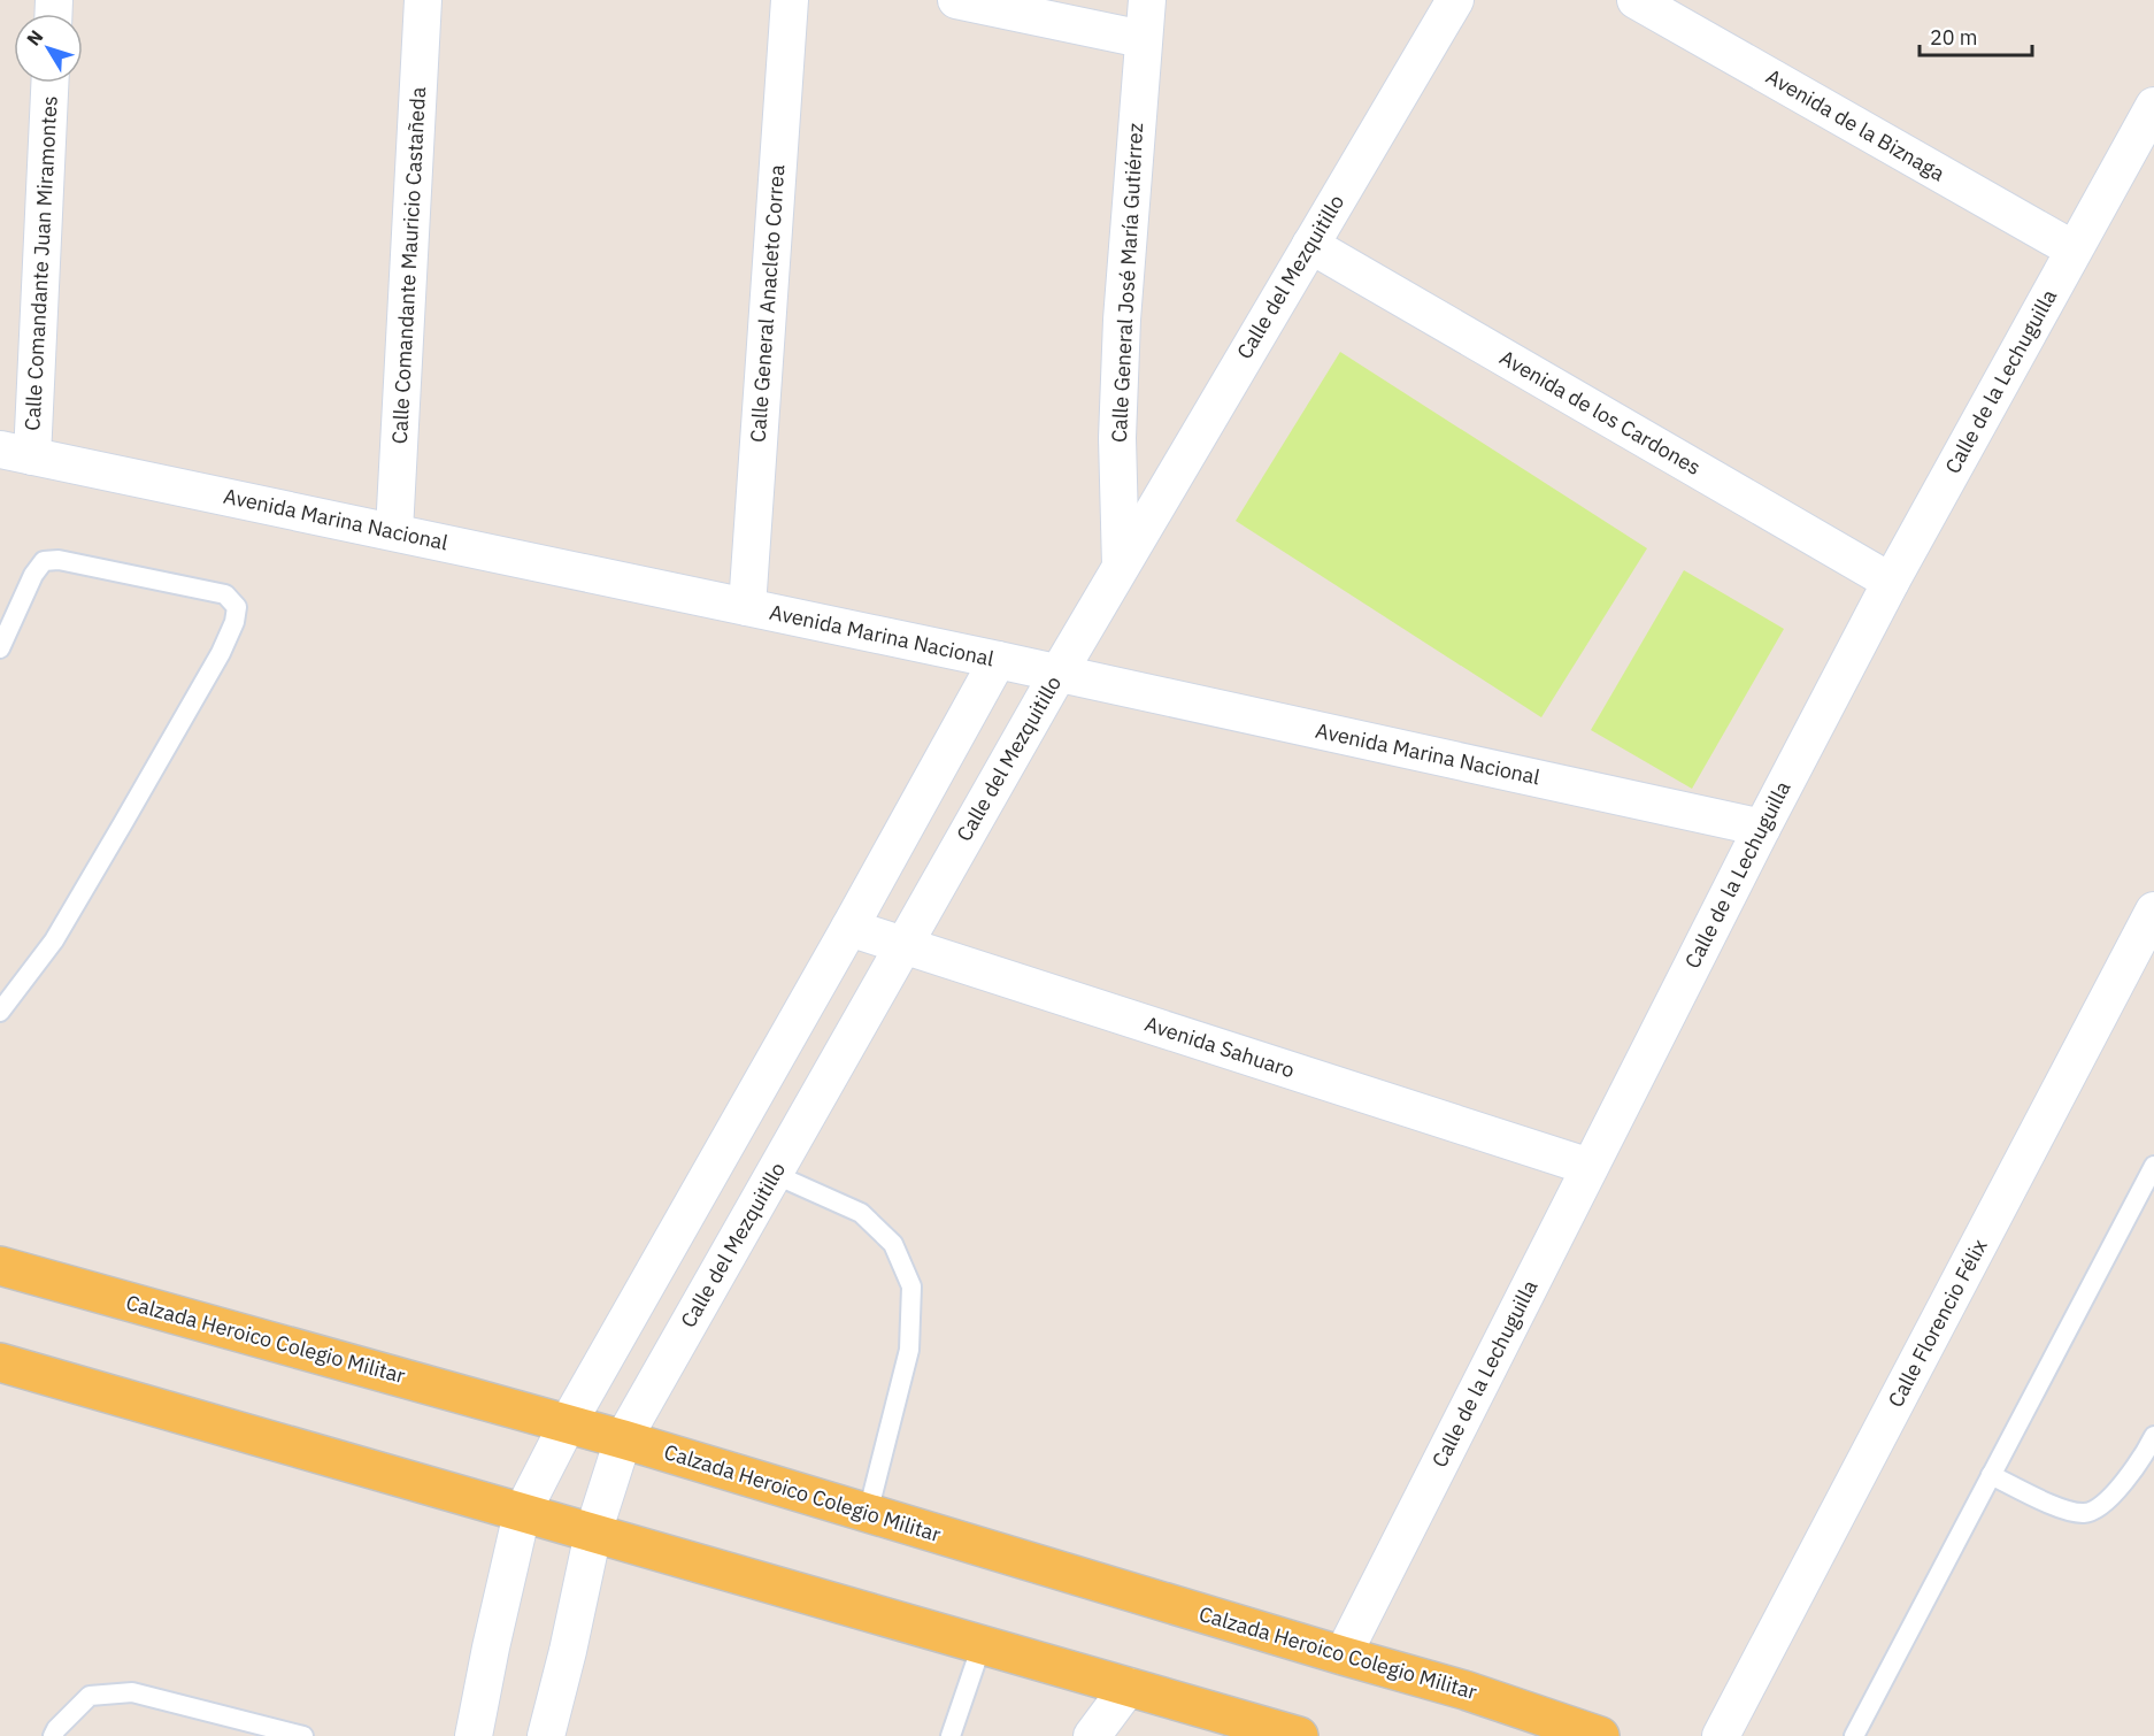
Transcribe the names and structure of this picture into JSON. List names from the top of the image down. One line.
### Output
{"streets":{"main road":["Calzada Heroico Colegio Militar"],"street":["Avenida de la Biznaga","Calle Comandante Juan Miramontes","Calle Comandante Mauricio Castañeda","Calle del Mezquitillo","Calle General José María Gutiérrez","Calle General Anacleto Correa","Calle de la Lechuguilla","Avenida de los Cardones","Avenida Marina Nacional","Avenida Sahuaro","Calle Florencio Félix"]},"crossings":[["Avenida de la Biznaga","Calle de la Lechuguilla"],["Calle Comandante Juan Miramontes","Avenida Marina Nacional"],["Calle Comandante Mauricio Castañeda","Avenida Marina Nacional"],["Calle del Mezquitillo","Calle General José María Gutiérrez"],["Calle del Mezquitillo","Avenida de los Cardones"],["Calle del Mezquitillo","Avenida Marina Nacional"],["Calle del Mezquitillo","Avenida Sahuaro"],["Calle del Mezquitillo","Calzada Heroico Colegio Militar"],["Calle General Anacleto Correa","Avenida Marina Nacional"],["Calle de la Lechuguilla","Avenida de los Cardones"],["Calle de la Lechuguilla","Avenida Marina Nacional"],["Calle de la Lechuguilla","Avenida Sahuaro"],["Calle de la Lechuguilla","Calzada Heroico Colegio Militar"]],"scale_bar":"20 m","north":"top left"}
